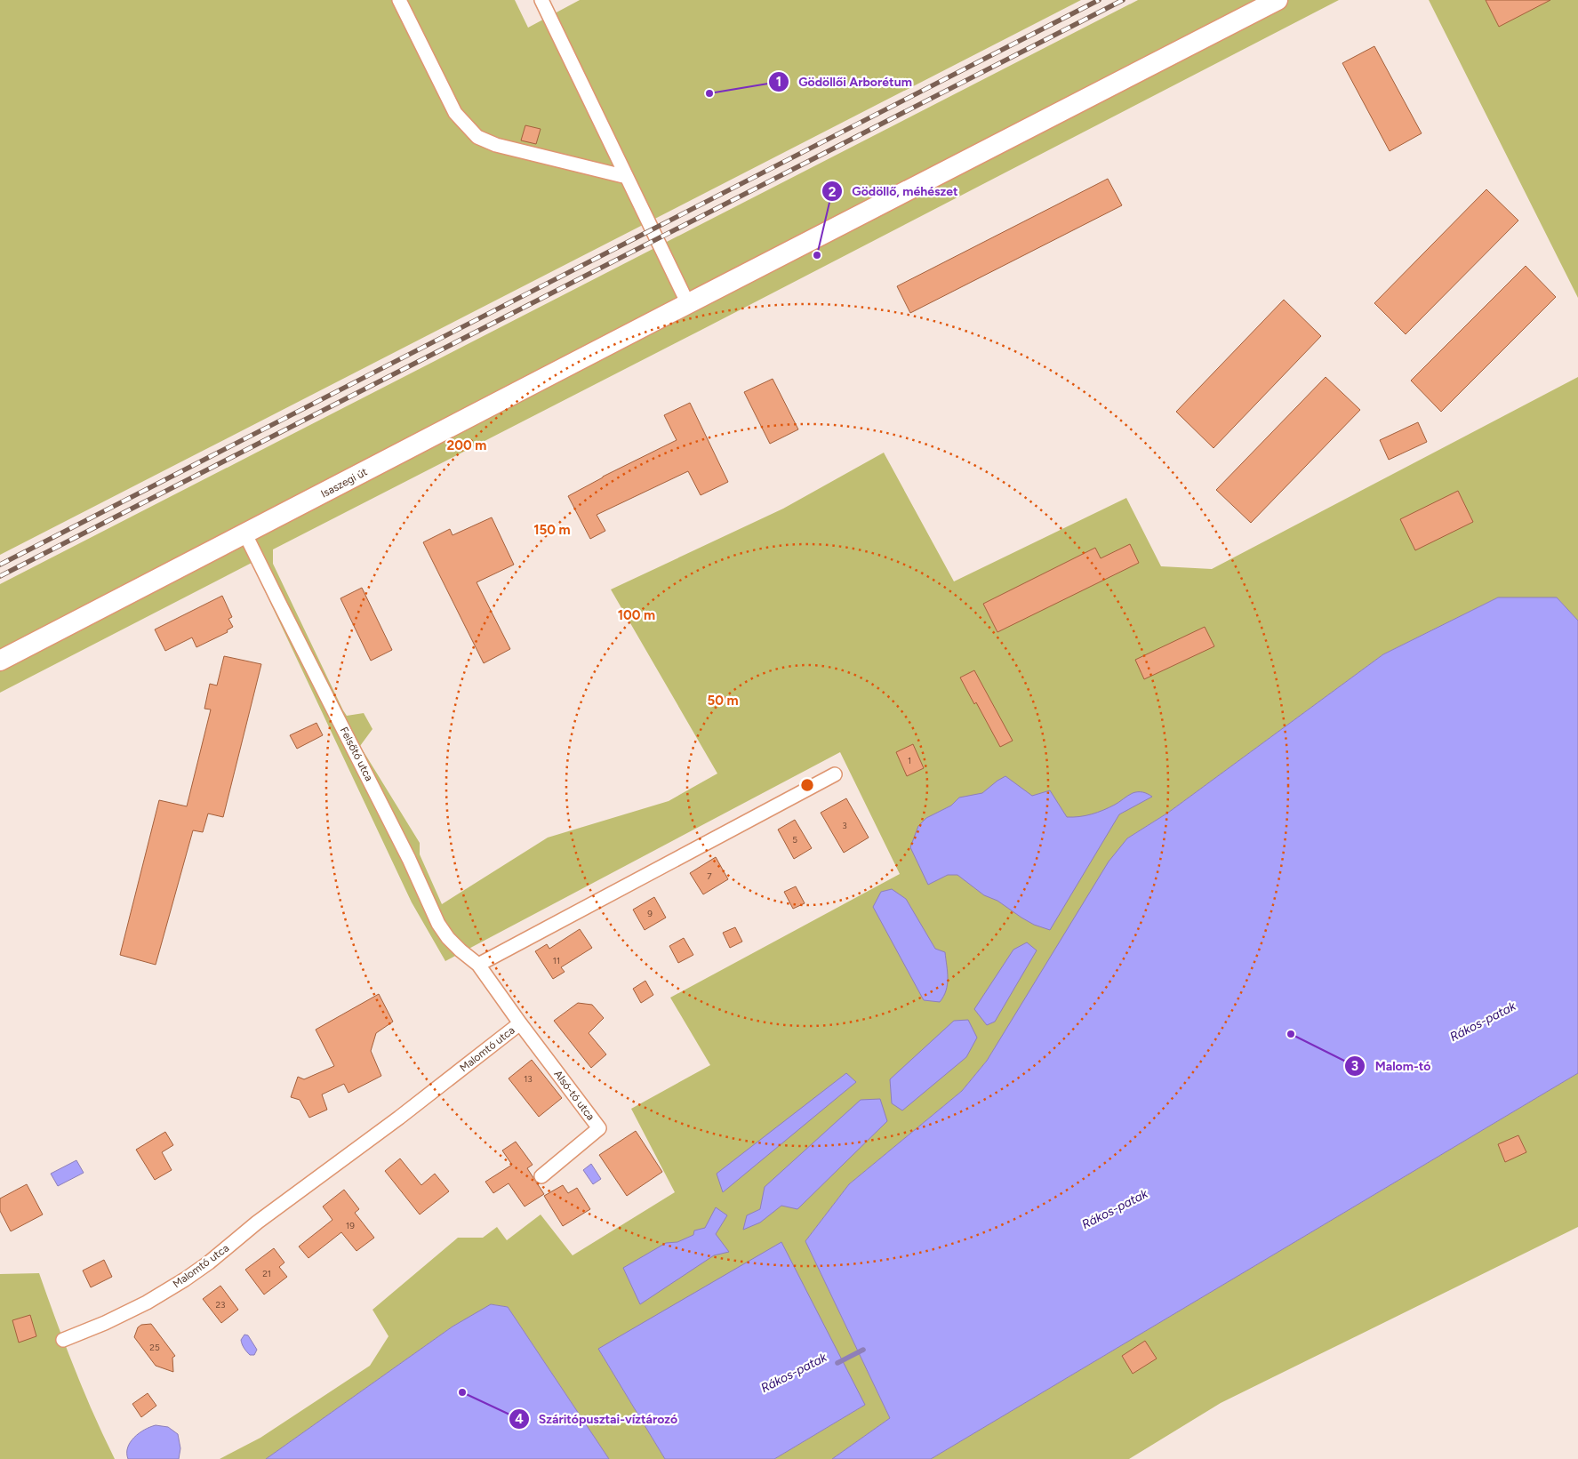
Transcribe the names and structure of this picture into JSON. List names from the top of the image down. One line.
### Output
{"streets":{"main road":["Isaszegi út"],"street":["Felsőtó utca","Malomtó utca","Alsó-tó utca"]},"crossings":[["Isaszegi út","Felsőtó utca"],["Felsőtó utca","Malomtó utca"],["Malomtó utca","Alsó-tó utca"]],"water":["Rákos-patak"],"places":["Gödöllői Arborétum","Gödöllő, méhészet","Malom-tó","Száritópusztai-víztározó"],"house_numbers":["1","3","5","7","9","11","13","19","21","23","25"],"rings":["200 m","150 m","100 m","50 m"]}
